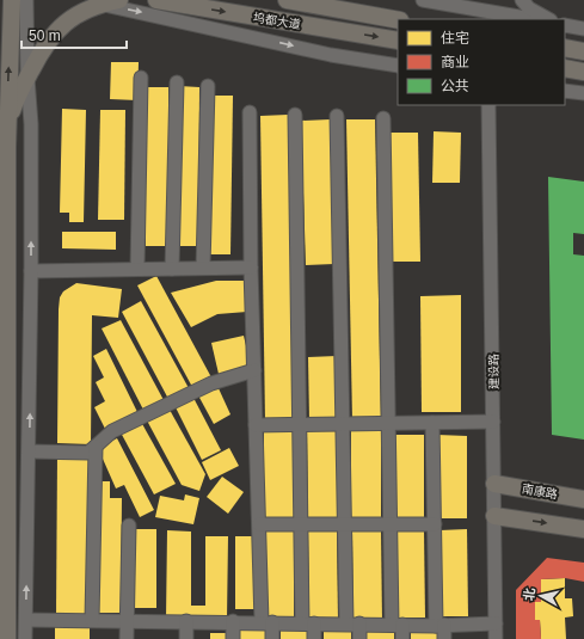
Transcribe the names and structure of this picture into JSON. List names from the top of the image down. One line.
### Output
{"streets":{"main road":["坞都大道","南康路"],"street":["建设路"]},"crossings":[["建设路","南康路"]],"legend":["住宅","商业","公共"],"scale_bar":"50 m","north":"left"}
